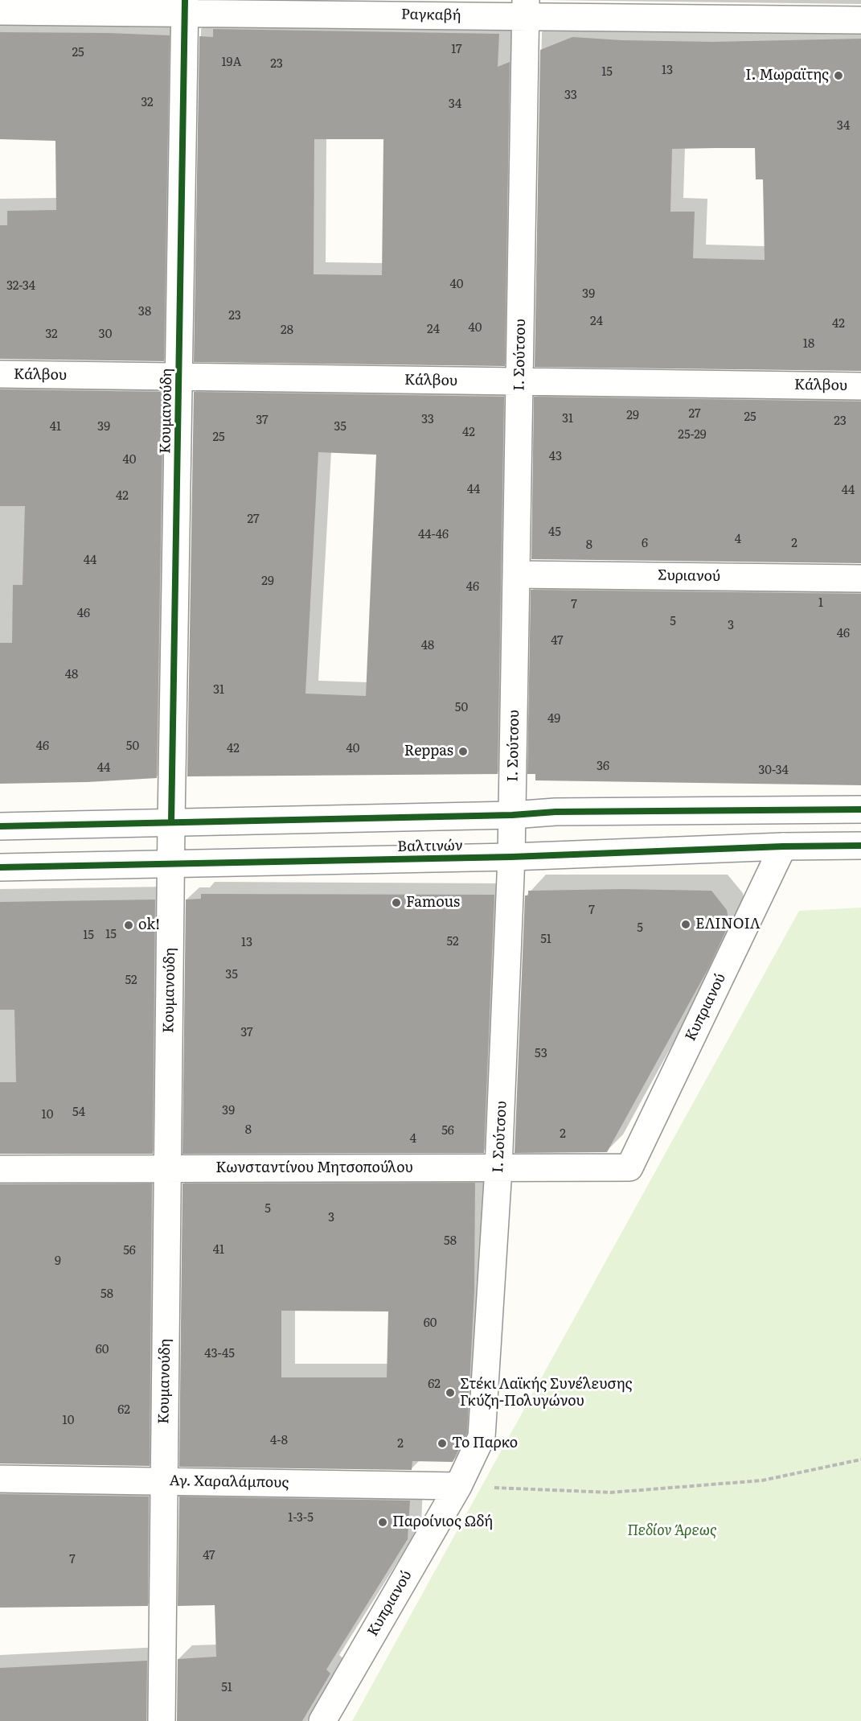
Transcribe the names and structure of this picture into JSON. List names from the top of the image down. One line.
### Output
{"streets":{"street":["Ραγκαβή","Ι. Σούτσου","Κάλβου","Κουμανούδη","Συριανού","Βαλτινών","Κυπριανού","Κωνσταντίνου Μητσοπούλου","Αγ. Χαραλάμπους"]},"crossings":[["Ραγκαβή","Ι. Σούτσου"],["Ραγκαβή","Κουμανούδη"],["Ι. Σούτσου","Κάλβου"],["Ι. Σούτσου","Συριανού"],["Ι. Σούτσου","Βαλτινών"],["Ι. Σούτσου","Κυπριανού"],["Ι. Σούτσου","Κωνσταντίνου Μητσοπούλου"],["Ι. Σούτσου","Αγ. Χαραλάμπους"],["Κάλβου","Κουμανούδη"],["Κουμανούδη","Βαλτινών"],["Κουμανούδη","Κωνσταντίνου Μητσοπούλου"],["Κουμανούδη","Αγ. Χαραλάμπους"],["Βαλτινών","Κυπριανού"],["Κυπριανού","Κωνσταντίνου Μητσοπούλου"],["Κυπριανού","Αγ. Χαραλάμπους"]],"parks":["Πεδίον Άρεως"],"places":["Ι. Μωραϊτης","Reppas","Famous","ΕΛΙΝΟΙΛ","ok!","Στέκι Λαϊκής Συνέλευσης Γκύζη-Πολυγώνου","Το Παρκο","Παροίνιος Ωδή"],"house_numbers":["17","25","19Α","23","13","15","33","32","34","34","40","32-34","39","38","23","24","42","40","24","28","32","30","18","27","29","25","31","33","37","23","41","39","35","42","25-29","25","43","40","44","44","42","27","45","44-46","4","6","2","8","44","29","46","1","7","46","5","3","46","47","48","48","31","50","49","46","50","42","40","36","44","30-34","7","5","15","15","51","52","13","35","52","37","53","39","54","10","8","56","2","4","5","3","58","41","56","9","58","60","60","43-45","62","62","10","4-8","2","1-3-5","47","7","51"]}
